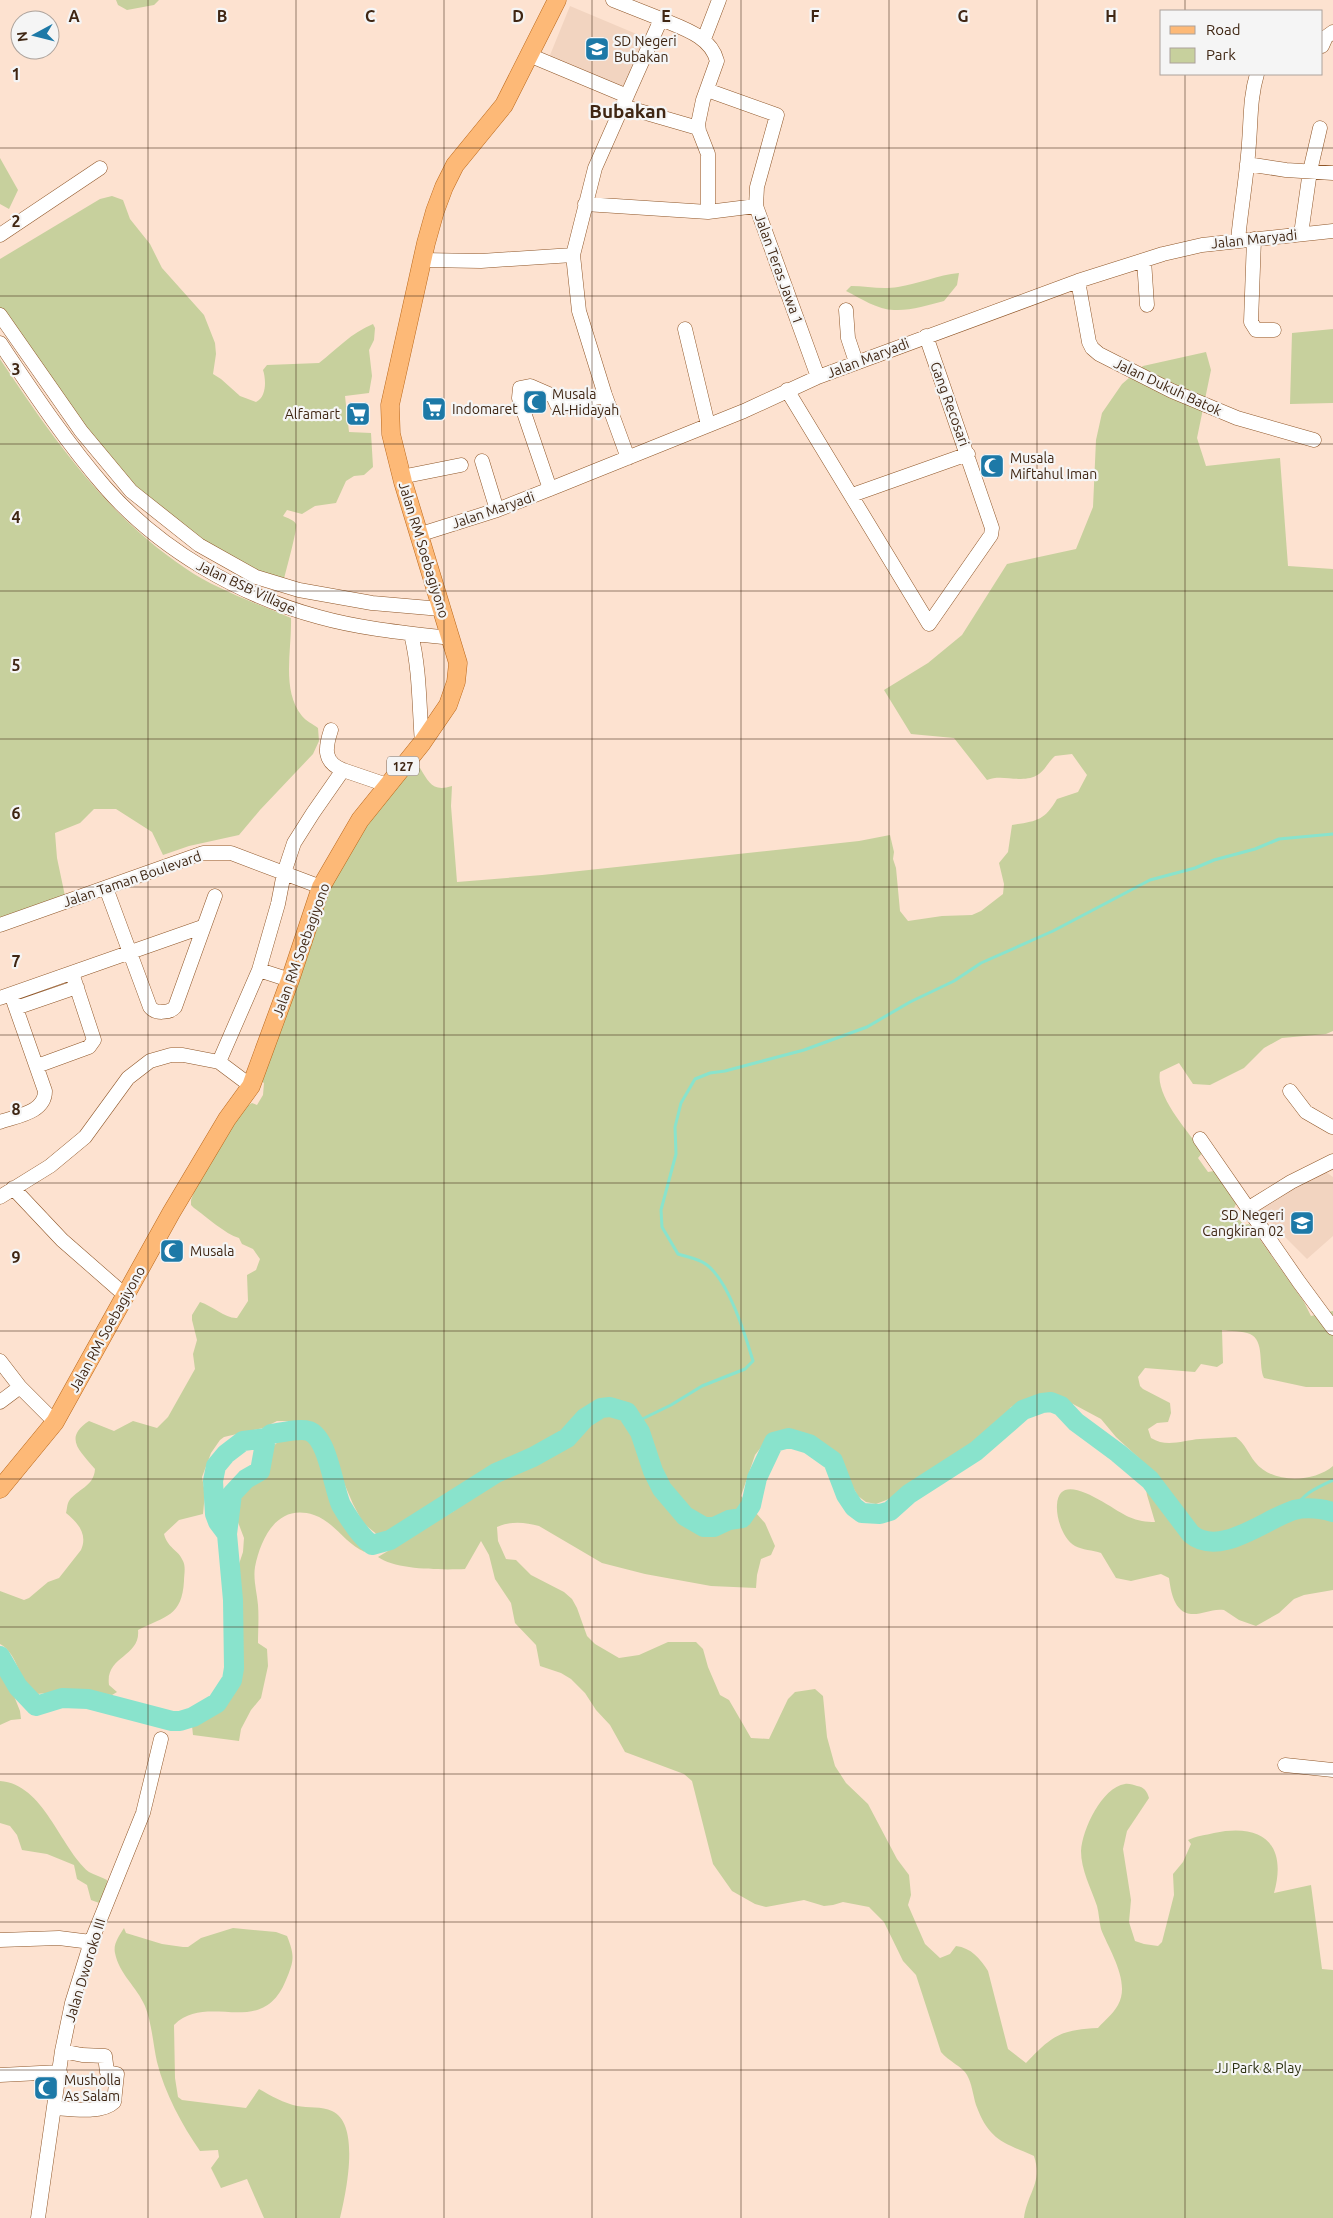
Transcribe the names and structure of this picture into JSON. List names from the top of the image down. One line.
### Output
{"streets":{"main road":["Jalan RM Soebagiyono","127"],"street":["Jalan Maryadi","Jalan Teras Jawa 1","Jalan Dukuh Batok","Gang Recosari","Jalan BSB Village","Jalan Taman Boulevard","Jalan Dworoko III"]},"crossings":[["Jalan Maryadi","Jalan Teras Jawa 1"],["Jalan Maryadi","Jalan Dukuh Batok"],["Jalan Maryadi","Gang Recosari"],["Jalan Maryadi","Jalan RM Soebagiyono"],["Jalan RM Soebagiyono","Jalan BSB Village"],["Jalan RM Soebagiyono","Jalan Taman Boulevard"]],"districts":["Bubakan"],"parks":["JJ Park & Play"],"places":{"school or university":["SD Negeri Bubakan","SD Negeri Cangkiran 02"],"mosque":["Musala Al-Hidayah","Musala Miftahul Iman","Musala","Musholla As Salam"],"supermarket":["Indomaret","Alfamart"]},"legend":["Road","Park"],"north":"left","grid":{"columns":["A","B","C","D","E","F","G","H"],"rows":["1","2","3","4","5","6","7","8","9"]}}
